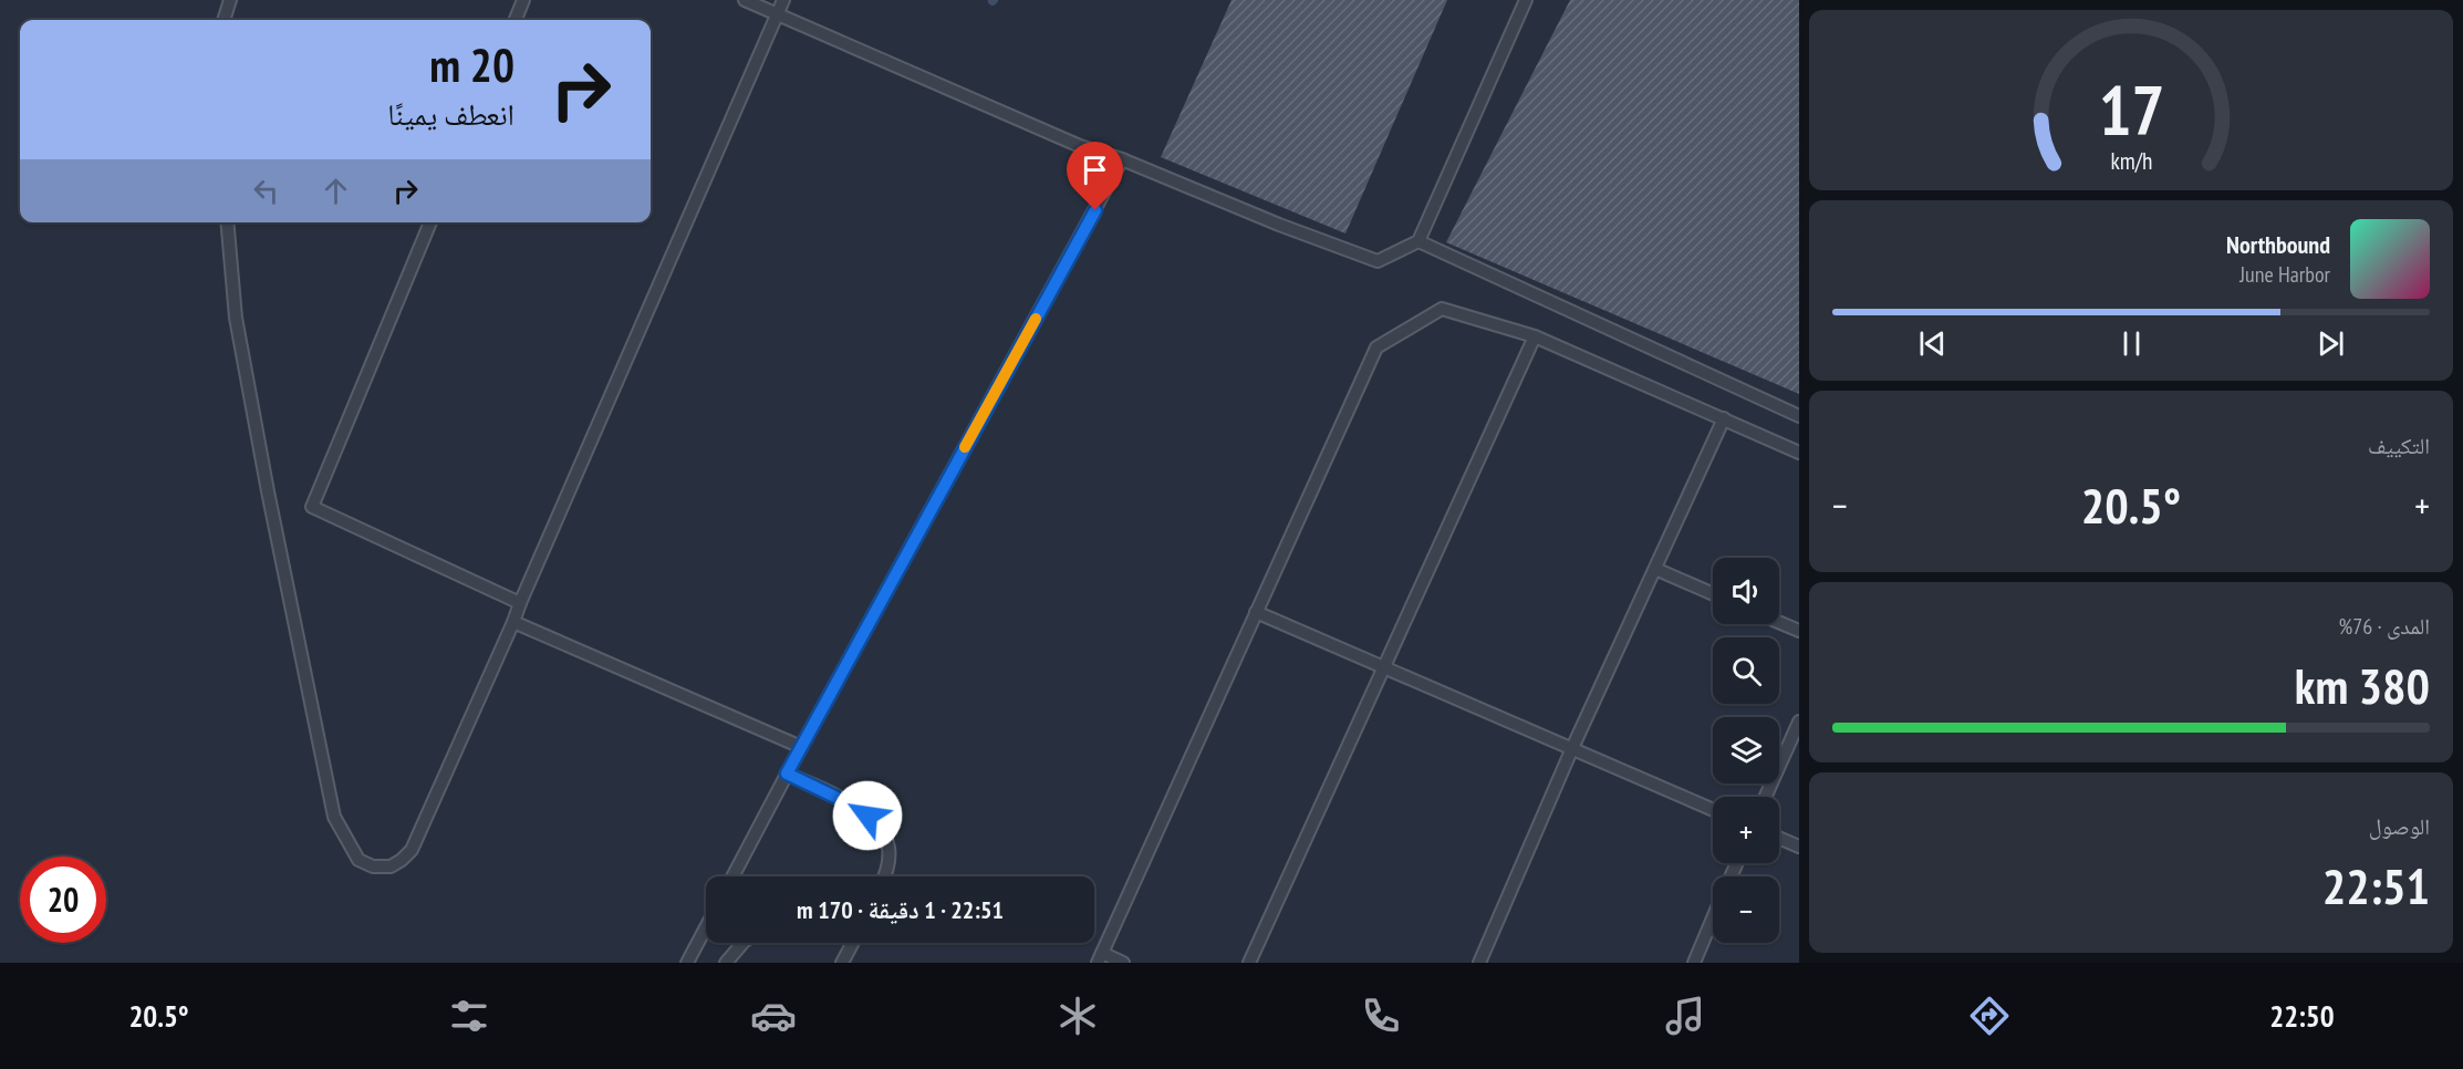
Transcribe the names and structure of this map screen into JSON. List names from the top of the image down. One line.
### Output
{"page":{"turn":["20 m","انعطف يمينًا"],"song":["Northbound","June Harbor"],"tile":["التكييف",["المدى · 76%","380 km"],["الوصول","22:51"]],"heat":["−","20.5°","+"],"map_buttons":["+","−"],"limit":"20","trip":"22:51 · 1 دقيقة · 170 m","tabs":["22:50","20.5°"],"gauge":["17","km/h"]}}
